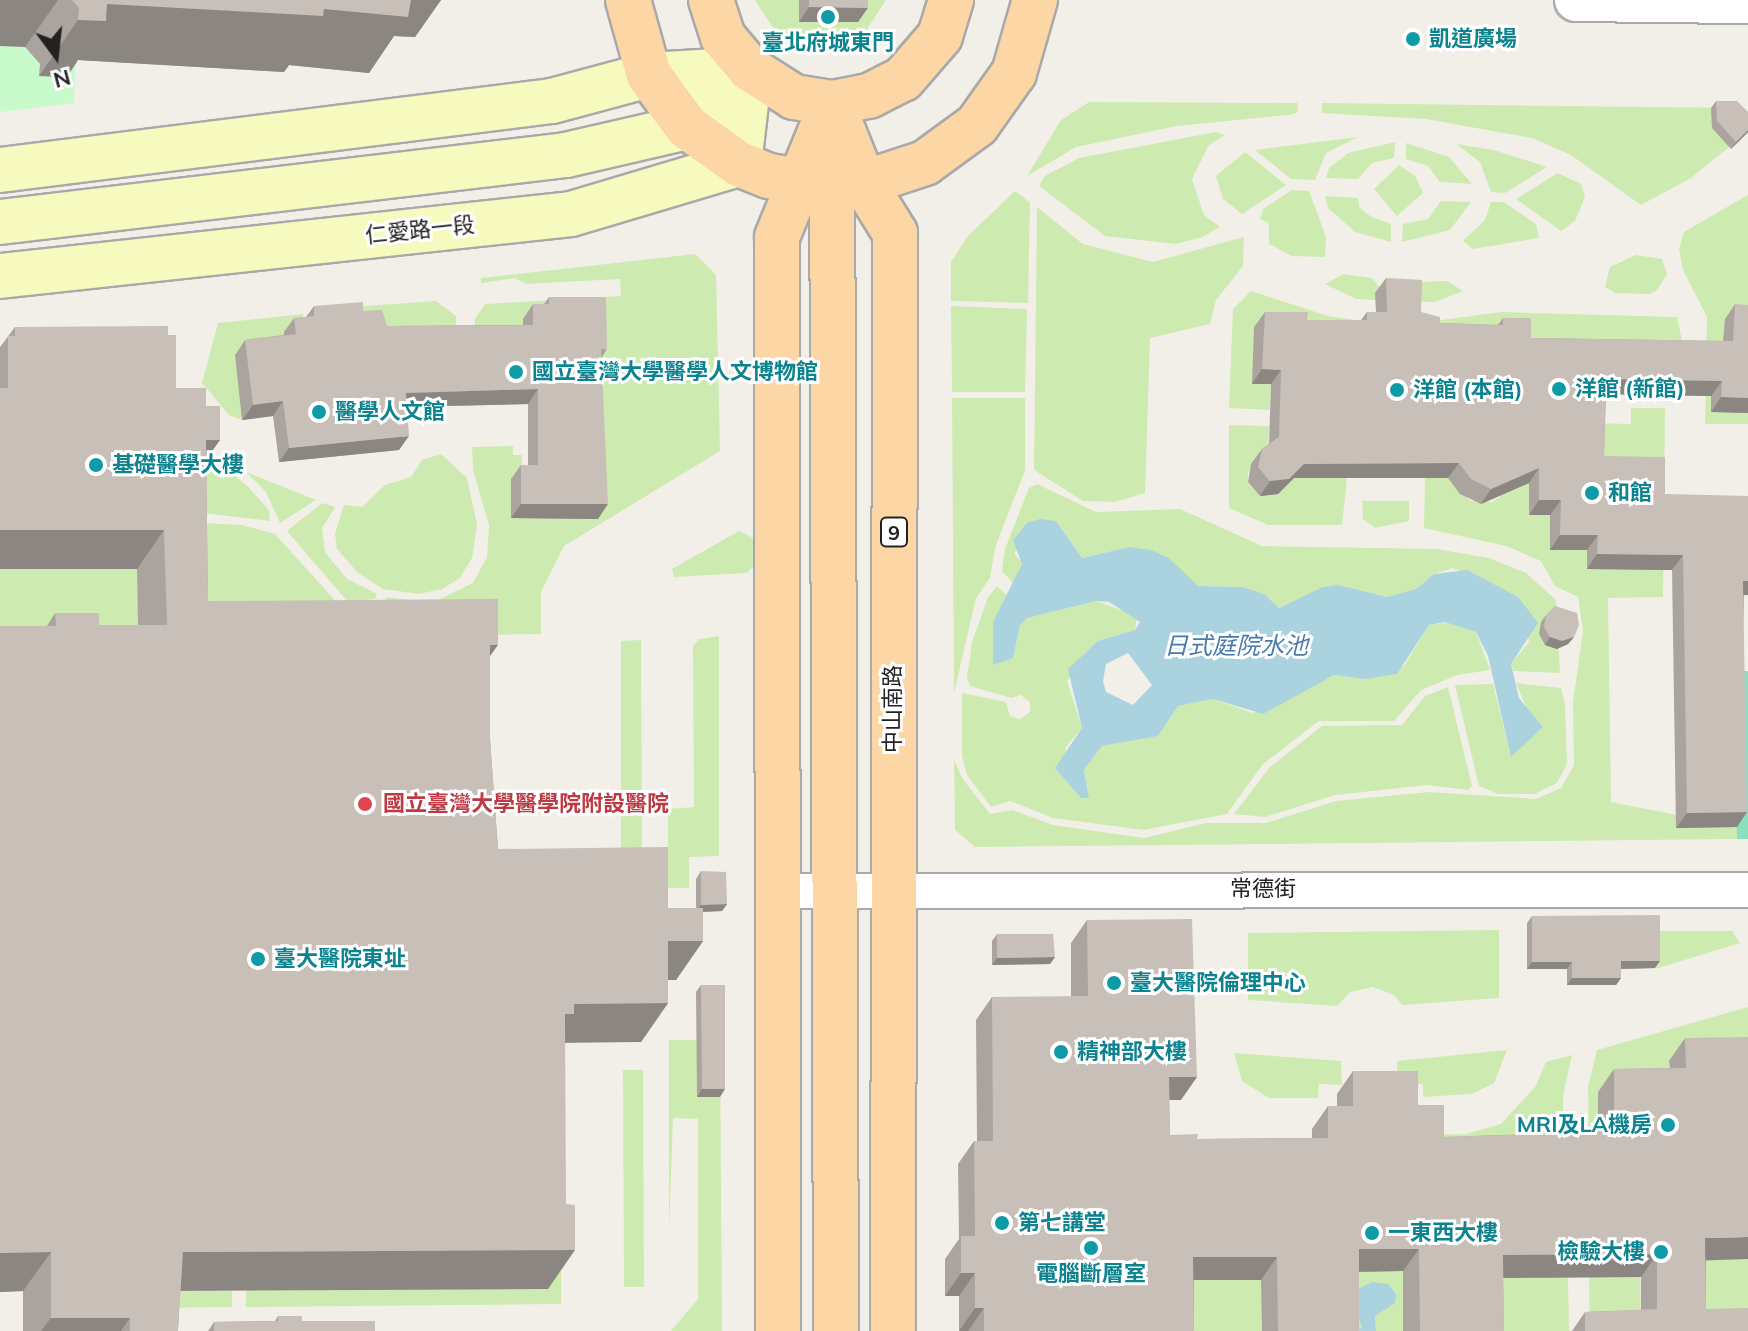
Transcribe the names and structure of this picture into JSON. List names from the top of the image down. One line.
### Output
{"streets":{"main road":["仁愛路一段","9","中山南路"],"street":["常德街"]},"crossings":[["中山南路","常德街"]],"water":["日式庭院水池"],"places":["臺北府城東門","凱道廣場","國立臺灣大學醫學人文博物館","洋館 (新館)","洋館 (本館)","醫學人文館","基礎醫學大樓","和館","國立臺灣大學醫學院附設醫院","臺大醫院東址","臺大醫院倫理中心","精神部大樓","MRI及LA機房","第七講堂","一東西大樓","電腦斷層室","檢驗大樓"],"north":"bottom"}
